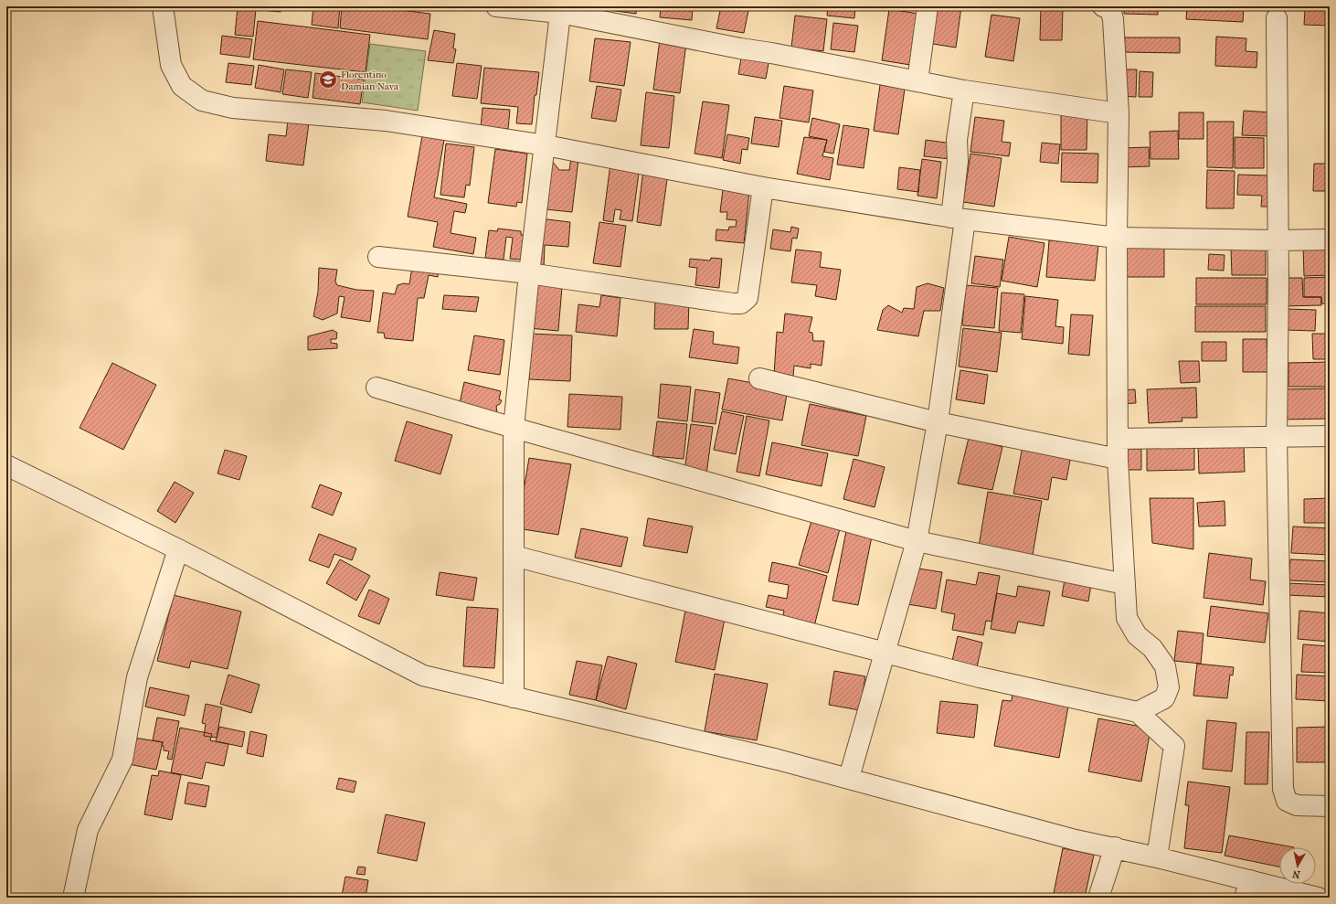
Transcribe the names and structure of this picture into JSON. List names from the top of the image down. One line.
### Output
{"places":{"school or university":["Florentino Damian Nava"]},"north":"bottom"}
